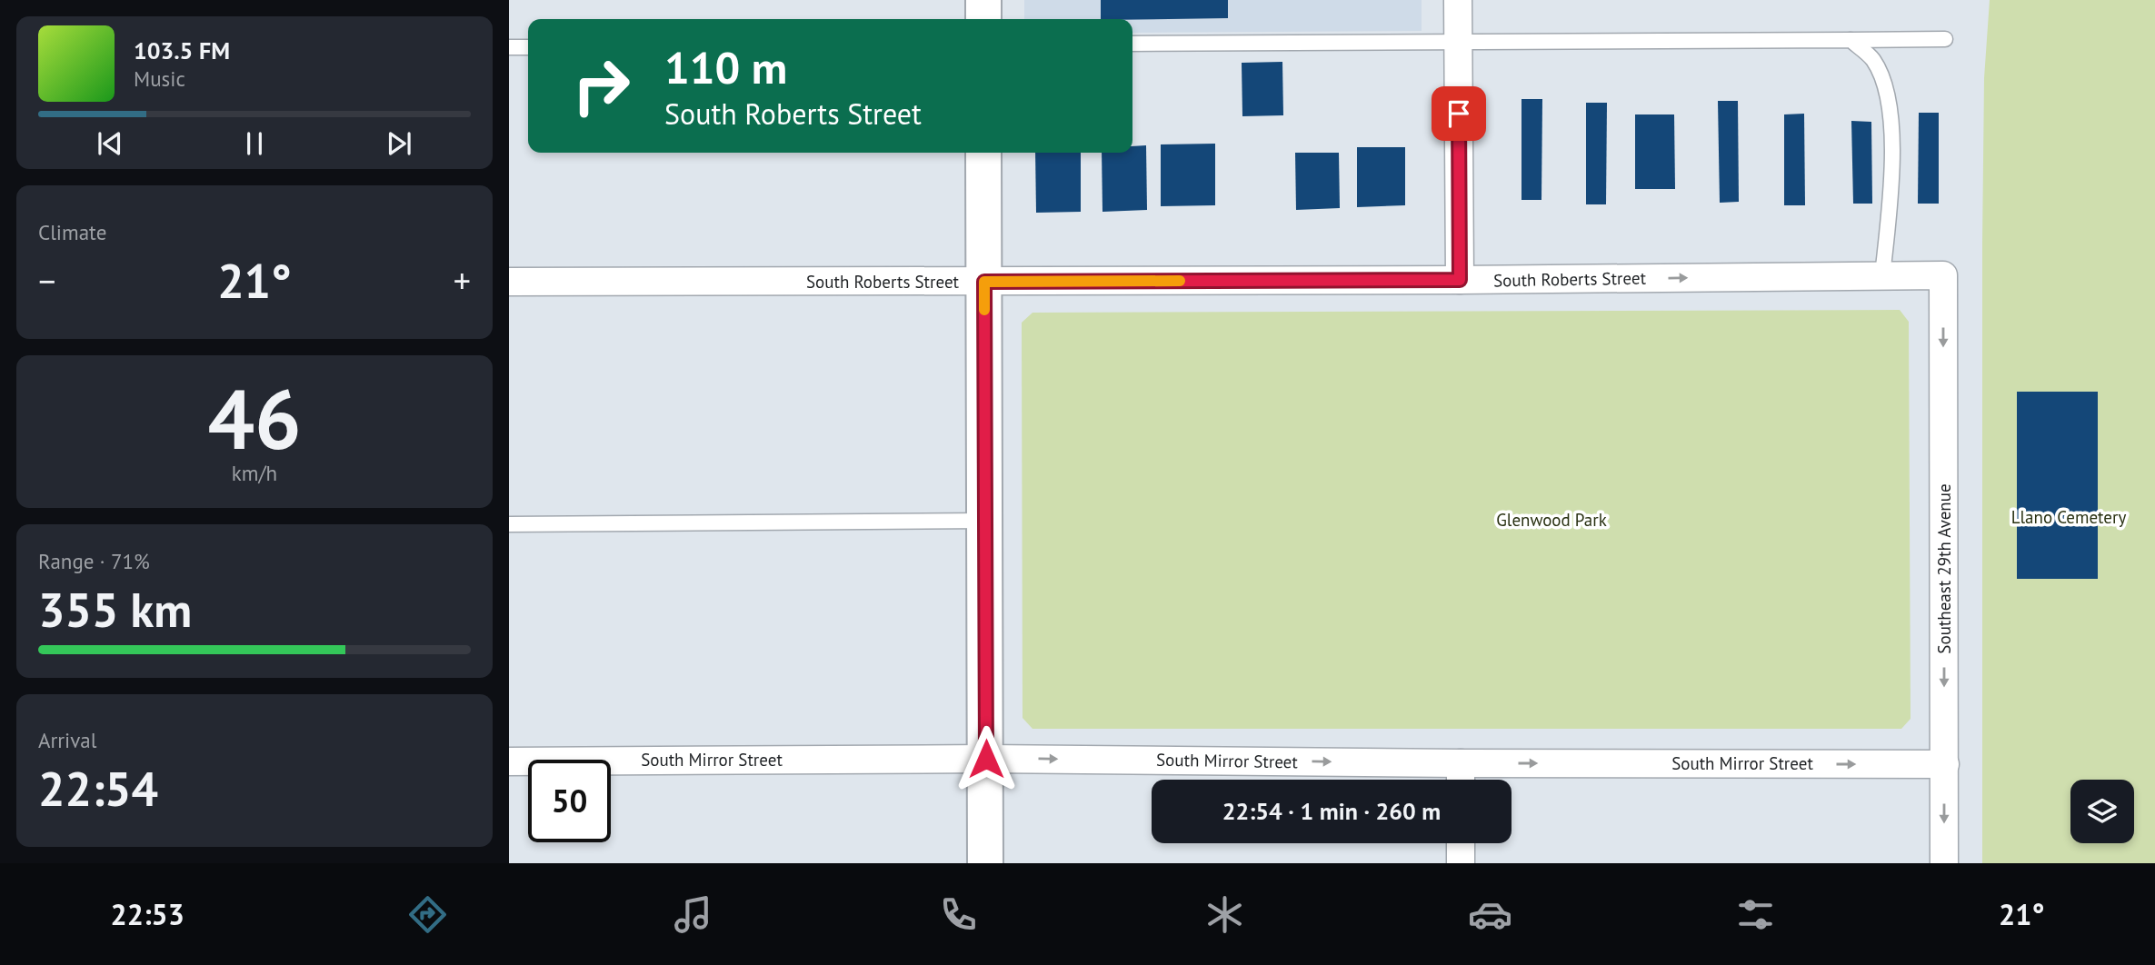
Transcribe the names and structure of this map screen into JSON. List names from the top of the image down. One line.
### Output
{"streets":{"street":["South Roberts Street","Southeast 29th Avenue","South Mirror Street"]},"crossings":[["South Roberts Street","Southeast 29th Avenue"],["Southeast 29th Avenue","South Mirror Street"]],"one_way":["Southeast 29th Avenue","South Mirror Street"],"parks":["Llano Cemetery","Glenwood Park"],"page":{"turn":["110 m","South Roberts Street"],"song":["103.5 FM","Music"],"tile":["Climate",["46","km/h"],["Range · 71%","355 km"],["Arrival","22:54"]],"heat":["−","21°","+"],"limit":"50","trip":"22:54 · 1 min · 260 m","tabs":["22:53","21°"]}}
